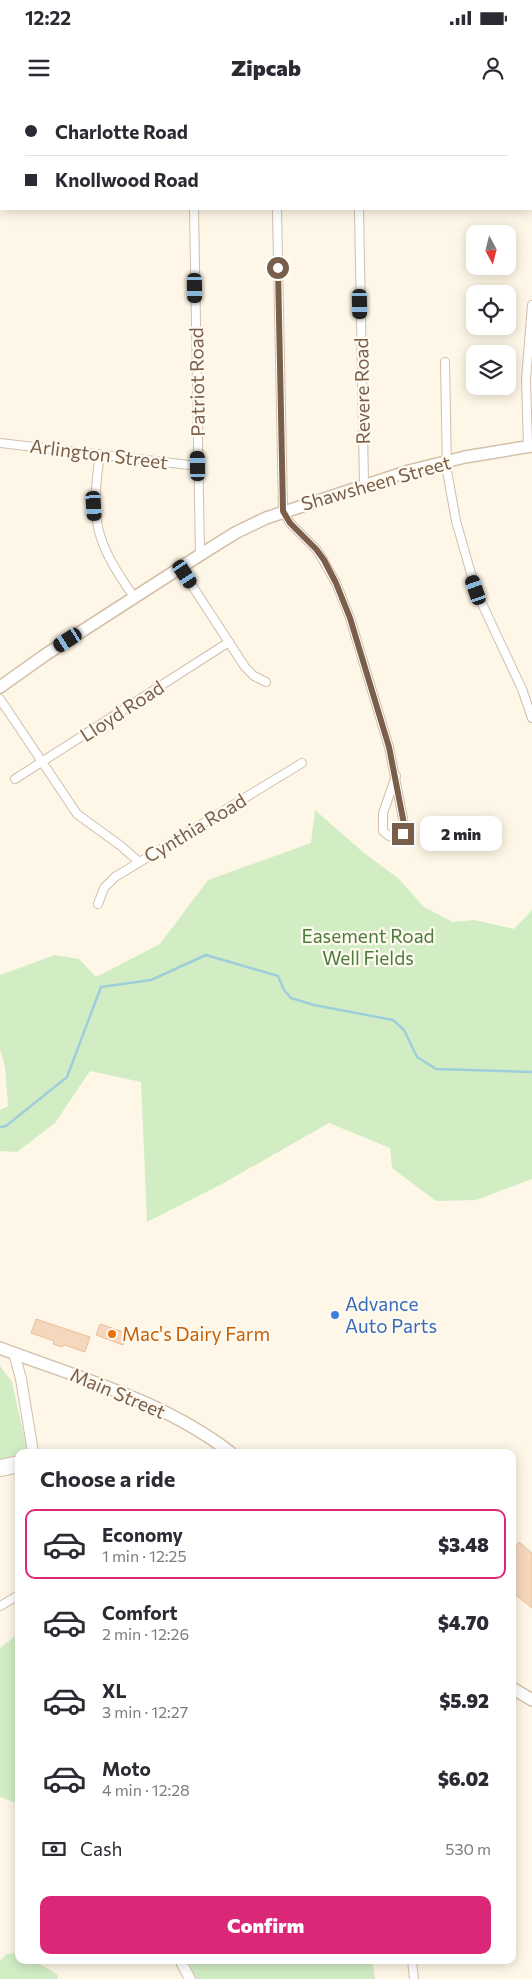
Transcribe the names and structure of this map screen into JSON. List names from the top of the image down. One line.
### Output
{"streets":{"main road":["Shawsheen Street","Main Street"],"street":["Patriot Road","Revere Road","Arlington Street","Lloyd Road","Cynthia Road"]},"crossings":[["Patriot Road","Arlington Street"],["Patriot Road","Shawsheen Street"],["Revere Road","Shawsheen Street"]],"parks":["Easement Road Well Fields"],"places":["Advance Auto Parts","Mac's Dairy Farm"],"north":"bottom","page":{"status":"12:22","header":"Zipcab","banner":["Charlotte Road","Knollwood Road"],"bubble":"2 min","heading":"Choose a ride","list":[{"name":"Economy","note":"1 min · 12:25","value":"$3.48"},{"name":"Comfort","note":"2 min · 12:26","value":"$4.70"},{"name":"XL","note":"3 min · 12:27","value":"$5.92"},{"name":"Moto","note":"4 min · 12:28","value":"$6.02"}],"pay":["Cash","530 m"],"buttons":"Confirm"}}
